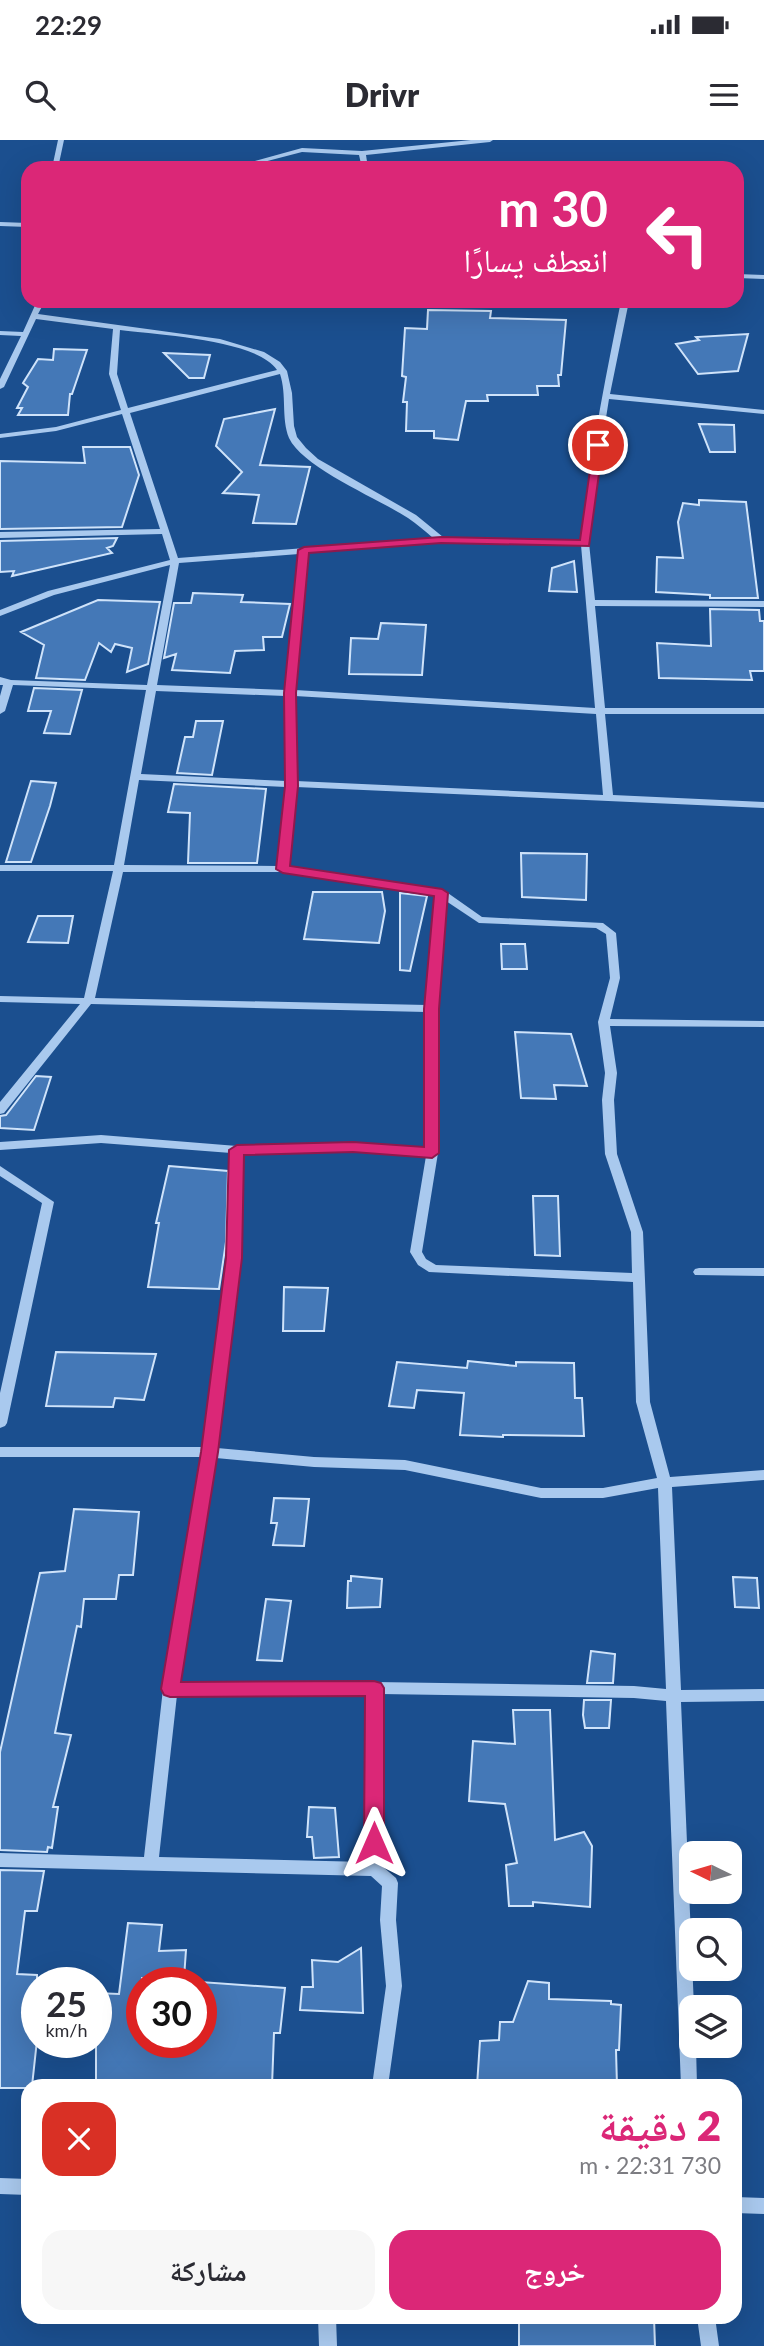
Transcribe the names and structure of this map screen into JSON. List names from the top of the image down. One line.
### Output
{"north":"left","page":{"status":"22:29","header":"Drivr","turn":["30 m","انعطف يسارًا"],"speed":"25 km/h","limit":"30","heading":["2 دقيقة","730 m · 22:31"],"buttons":["خروج","مشاركة"]}}
